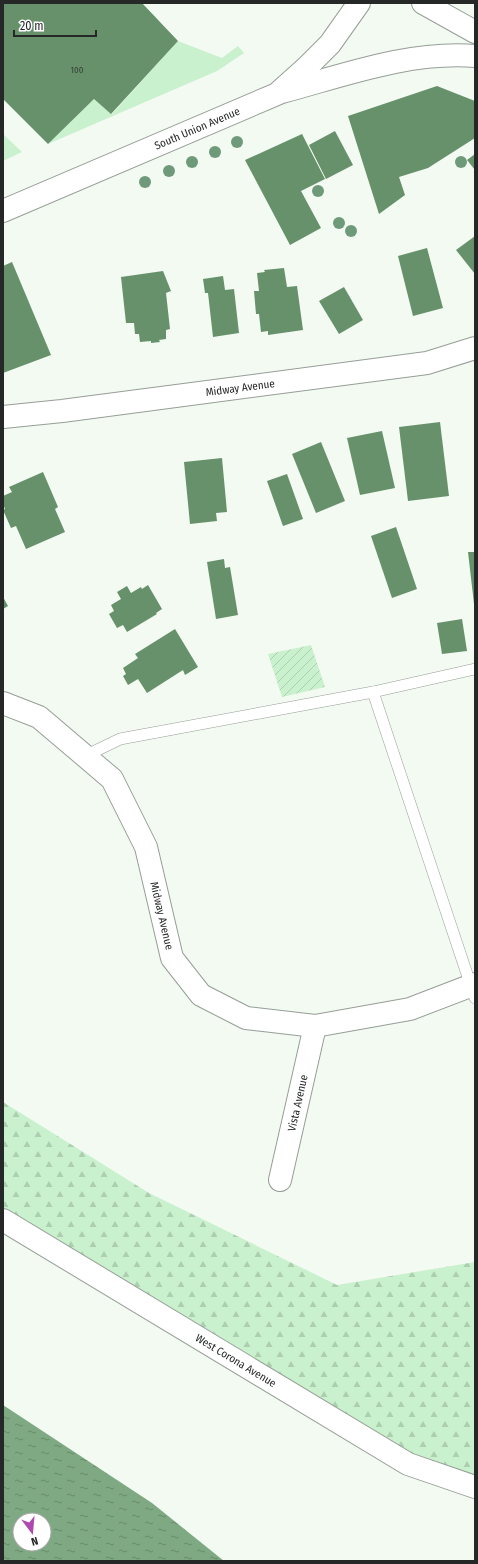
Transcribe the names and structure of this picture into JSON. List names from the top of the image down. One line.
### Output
{"streets":{"street":["South Union Avenue","Midway Avenue","Vista Avenue","West Corona Avenue"]},"crossings":[["Midway Avenue","Vista Avenue"]],"house_numbers":["100"],"scale_bar":"20 m","north":"bottom"}
